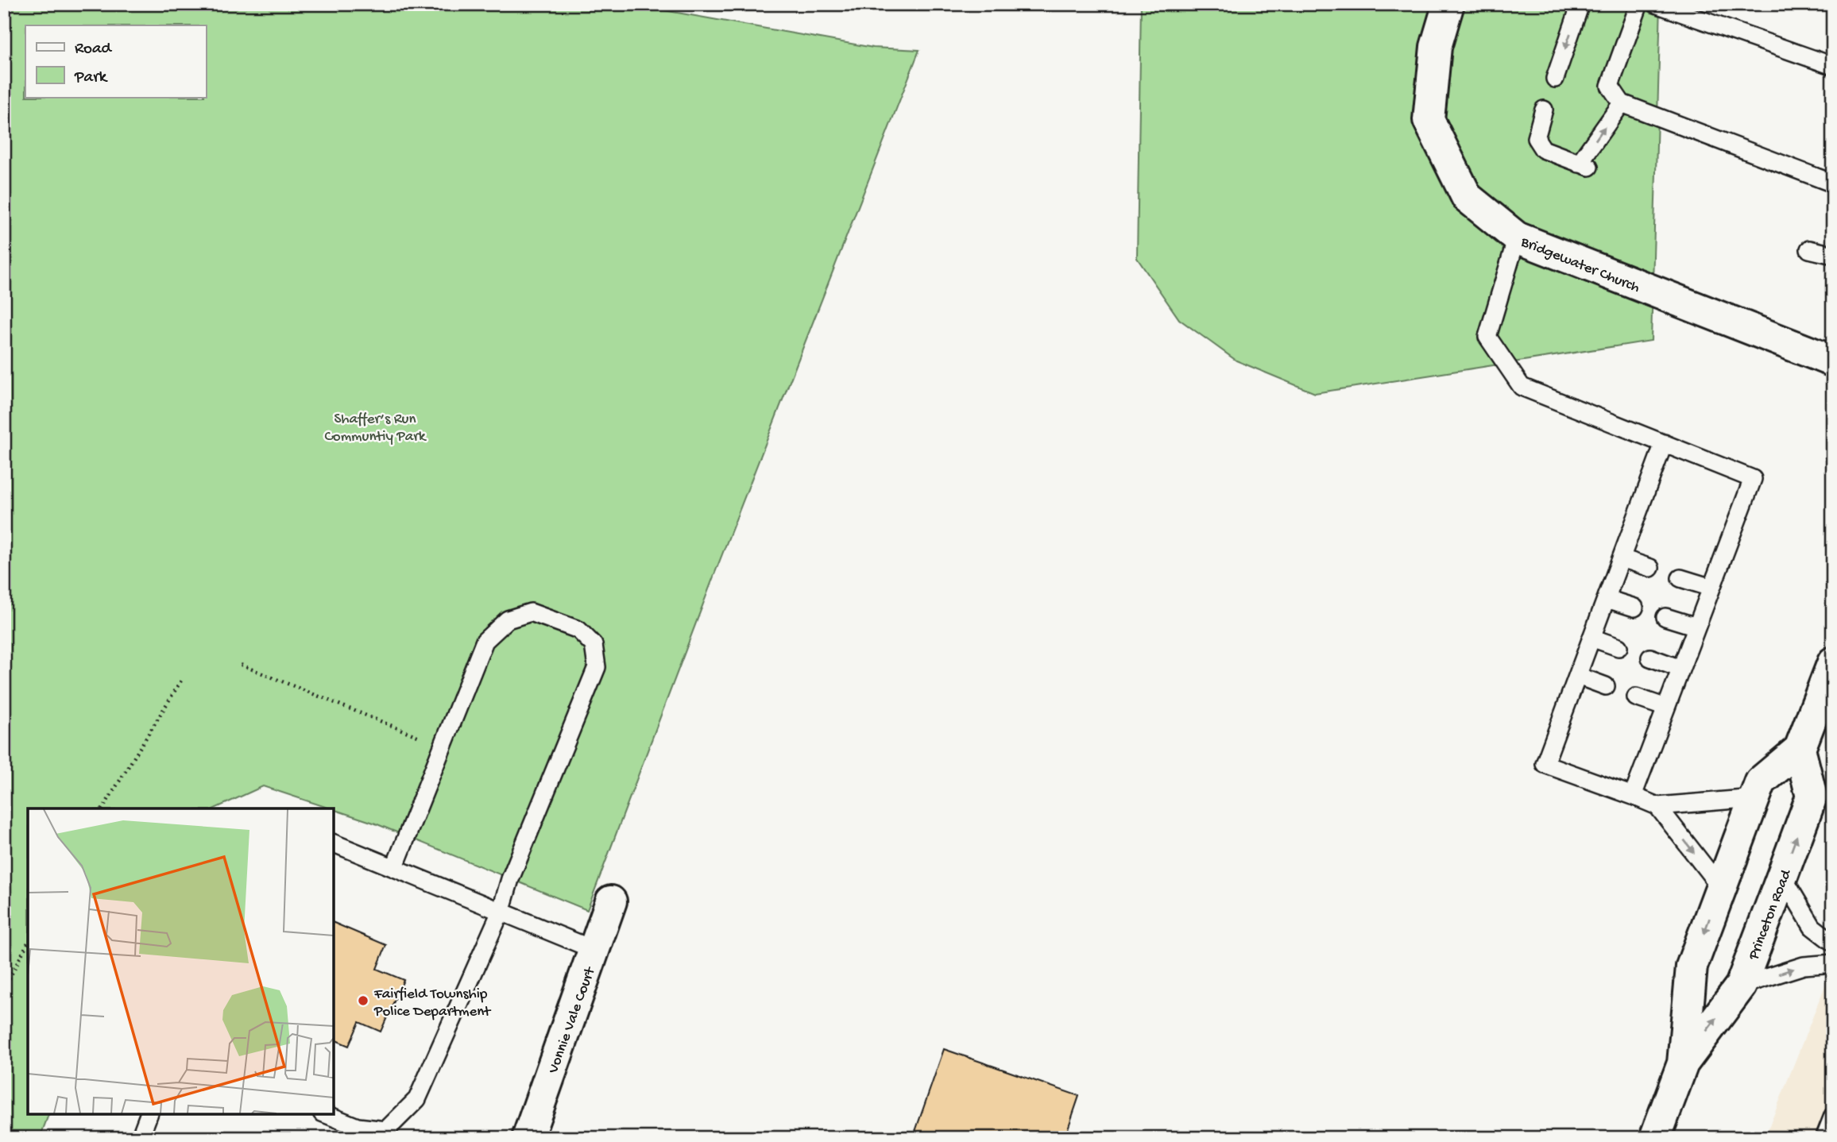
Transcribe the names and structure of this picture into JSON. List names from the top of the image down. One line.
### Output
{"streets":{"street":["Bridgewater Church","Princeton Road","Vonnie Vale Court"]},"parks":["Shaffer’s Run Communtiy Park"],"places":["Fairfield Township Police Department"],"legend":["Road","Park"]}
